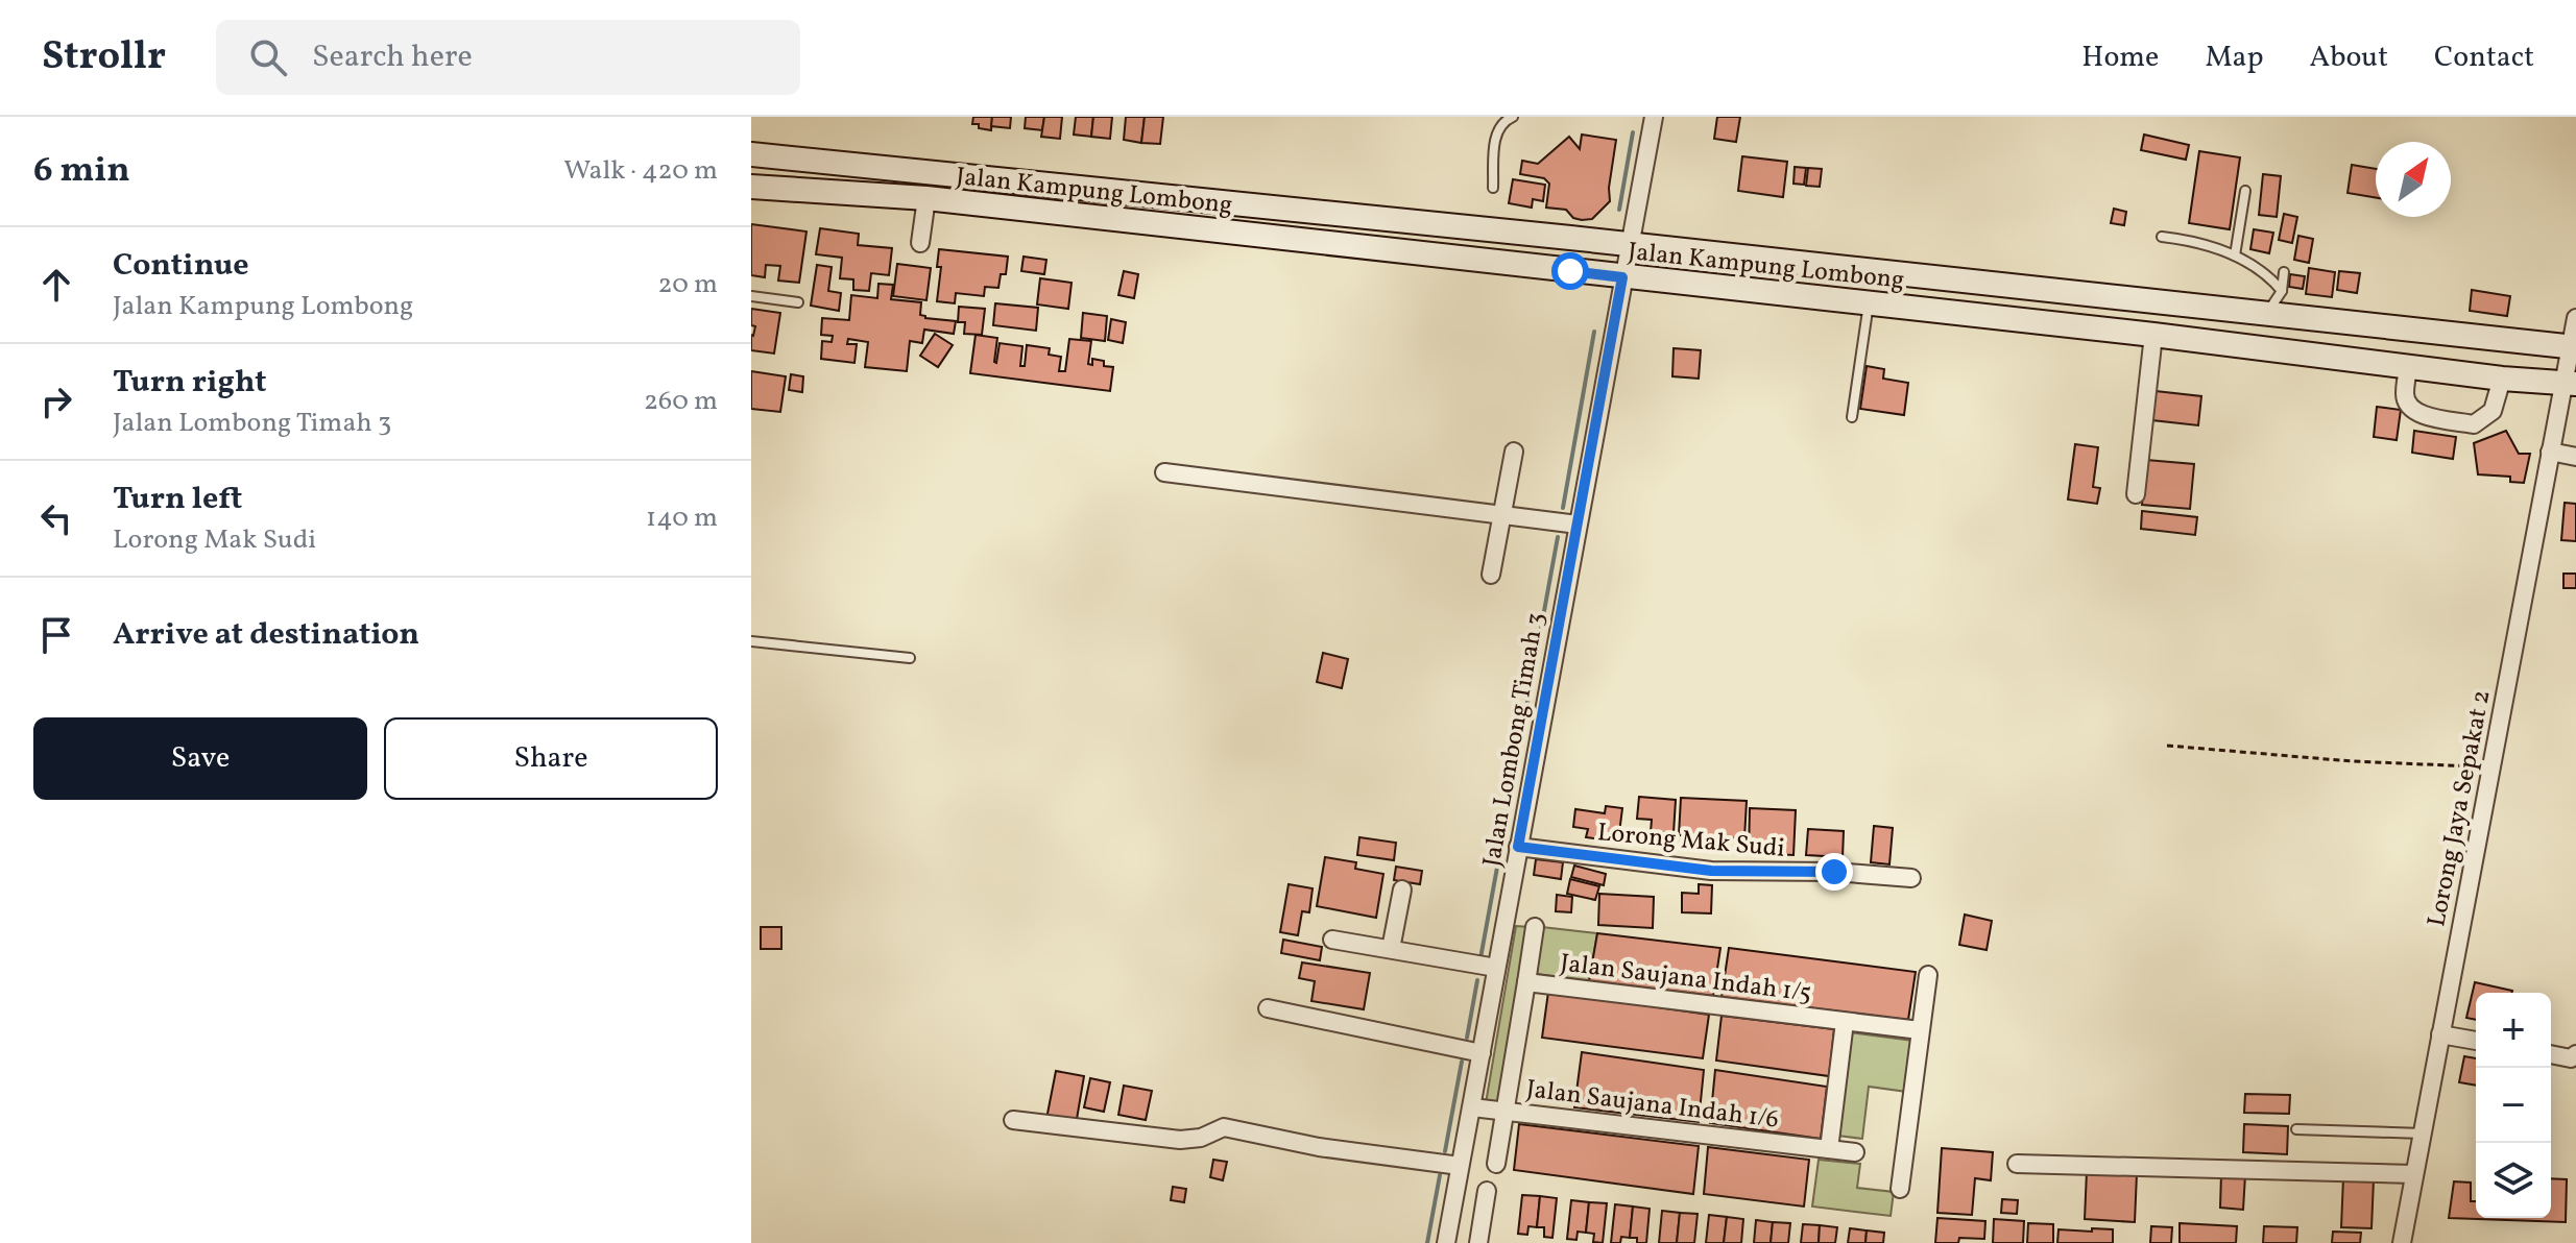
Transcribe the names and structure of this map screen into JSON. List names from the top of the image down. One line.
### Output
{"streets":{"street":["Jalan Kampung Lombong","Jalan Lombong Timah 3","Lorong Jaya Sepakat 2","Lorong Mak Sudi","Jalan Saujana Indah 1/5","Jalan Saujana Indah 1/6"]},"crossings":[["Jalan Kampung Lombong","Jalan Lombong Timah 3"],["Jalan Kampung Lombong","Lorong Jaya Sepakat 2"],["Jalan Lombong Timah 3","Lorong Mak Sudi"],["Jalan Lombong Timah 3","Jalan Saujana Indah 1/6"],["Jalan Saujana Indah 1/5","Jalan Saujana Indah 1/6"]],"north":"top right","page":{"header":"Strollr","search":"Search here","nav":["Home","Map","About","Contact"],"heading":["6 min","Walk · 420 m"],"list":[["Continue","Jalan Kampung Lombong","20 m"],["Turn right","Jalan Lombong Timah 3","260 m"],["Turn left","Lorong Mak Sudi","140 m"],"Arrive at destination"],"buttons":["Save","Share"],"map_buttons":["+","−"]}}
